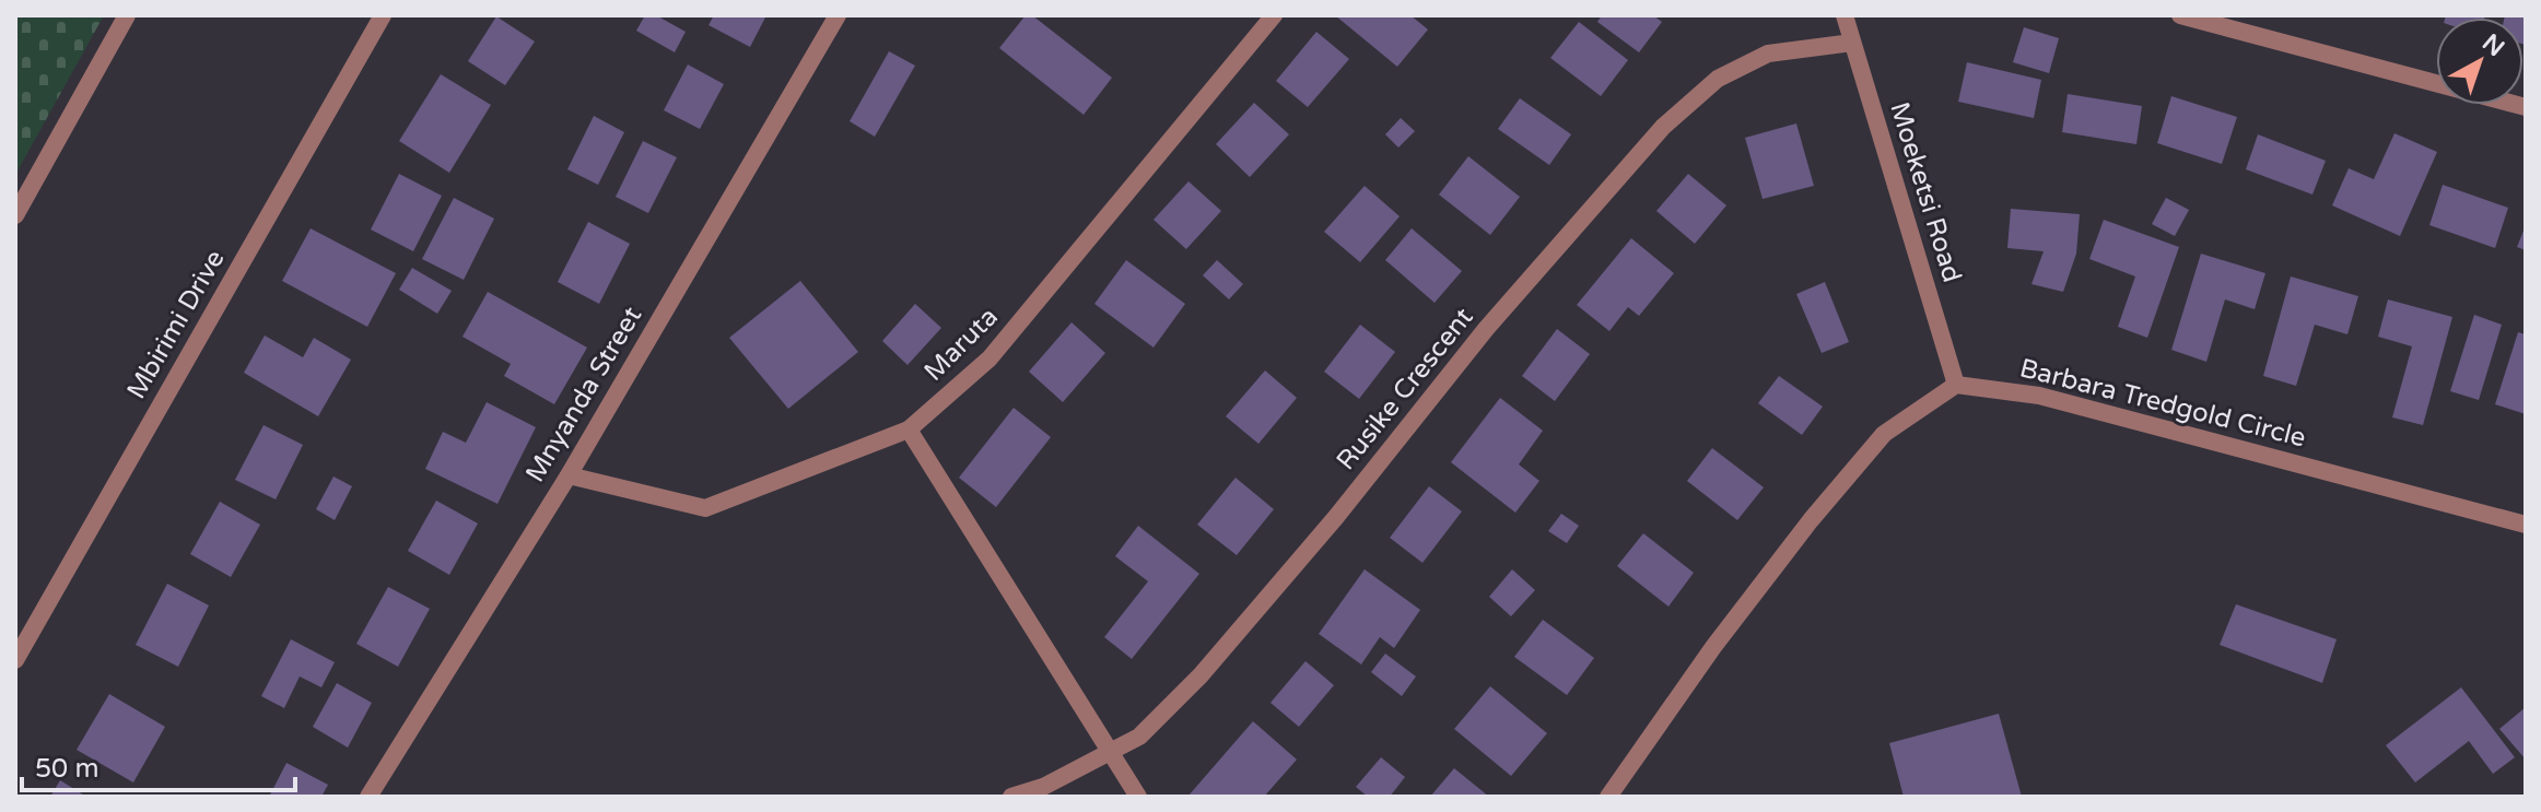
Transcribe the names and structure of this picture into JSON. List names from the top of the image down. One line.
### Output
{"streets":{"street":["Moeketsi Road","Mbirimi Drive","Maruta","Rusike Crescent","Mnyanda Street","Barbara Tredgold Circle"]},"crossings":[["Moeketsi Road","Rusike Crescent"],["Moeketsi Road","Barbara Tredgold Circle"],["Maruta","Mnyanda Street"]],"scale_bar":"50 m","north":"top right"}
